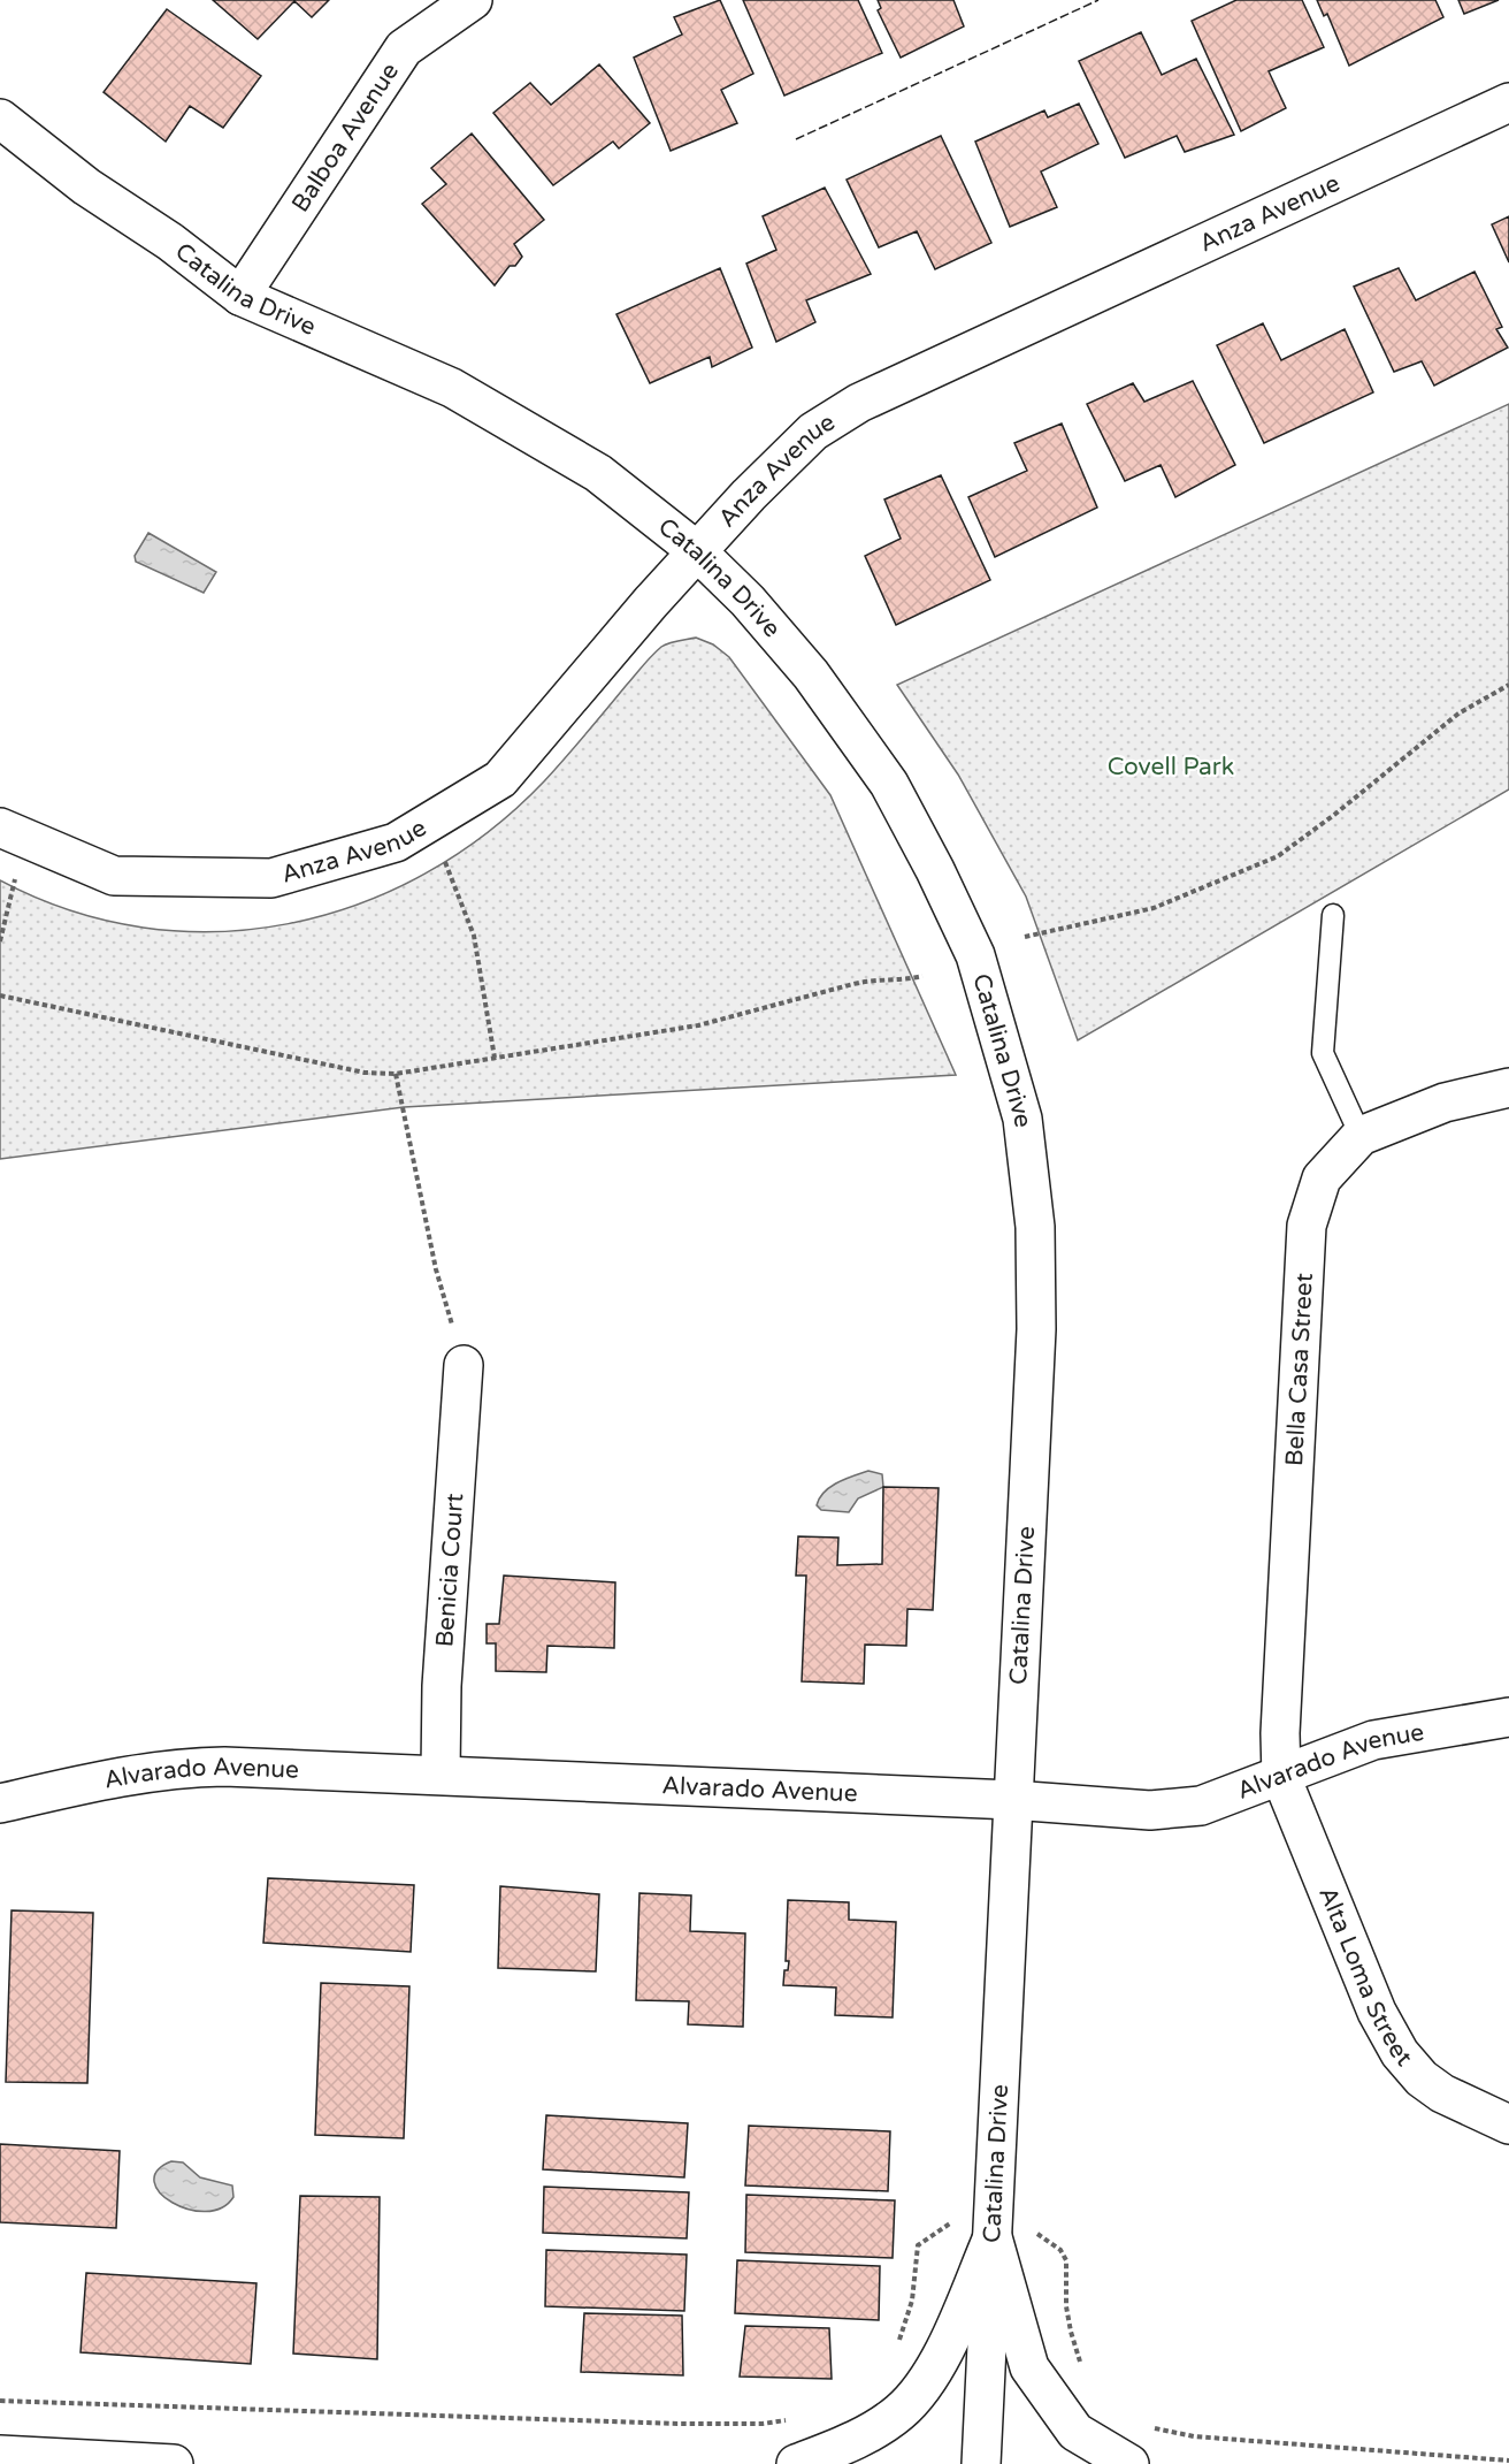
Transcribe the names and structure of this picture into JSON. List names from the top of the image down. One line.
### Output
{"streets":{"street":["Balboa Avenue","Anza Avenue","Catalina Drive","Bella Casa Street","Benicia Court","Alvarado Avenue","Alta Loma Street"]},"crossings":[["Balboa Avenue","Catalina Drive"],["Anza Avenue","Catalina Drive"],["Catalina Drive","Alvarado Avenue"],["Bella Casa Street","Alvarado Avenue"],["Bella Casa Street","Alta Loma Street"],["Benicia Court","Alvarado Avenue"],["Alvarado Avenue","Alta Loma Street"]],"parks":["Covell Park"]}
